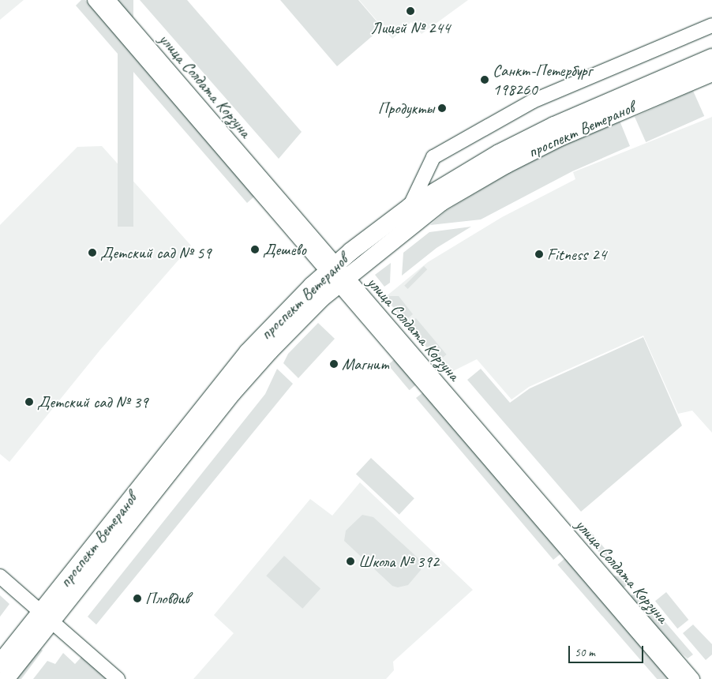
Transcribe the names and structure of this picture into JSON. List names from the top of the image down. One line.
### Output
{"streets":{"main road":["проспект Ветеранов"],"street":["улица Солдата Корзуна"]},"crossings":[["улица Солдата Корзуна","проспект Ветеранов"]],"places":["Лицей № 244","Санкт-Петербург 198260","Продукты","Дешево","Детский сад № 59","Fitness 24","Магнит","Детский сад № 39","Школа № 392","Пловдив"],"scale_bar":"50 m"}
